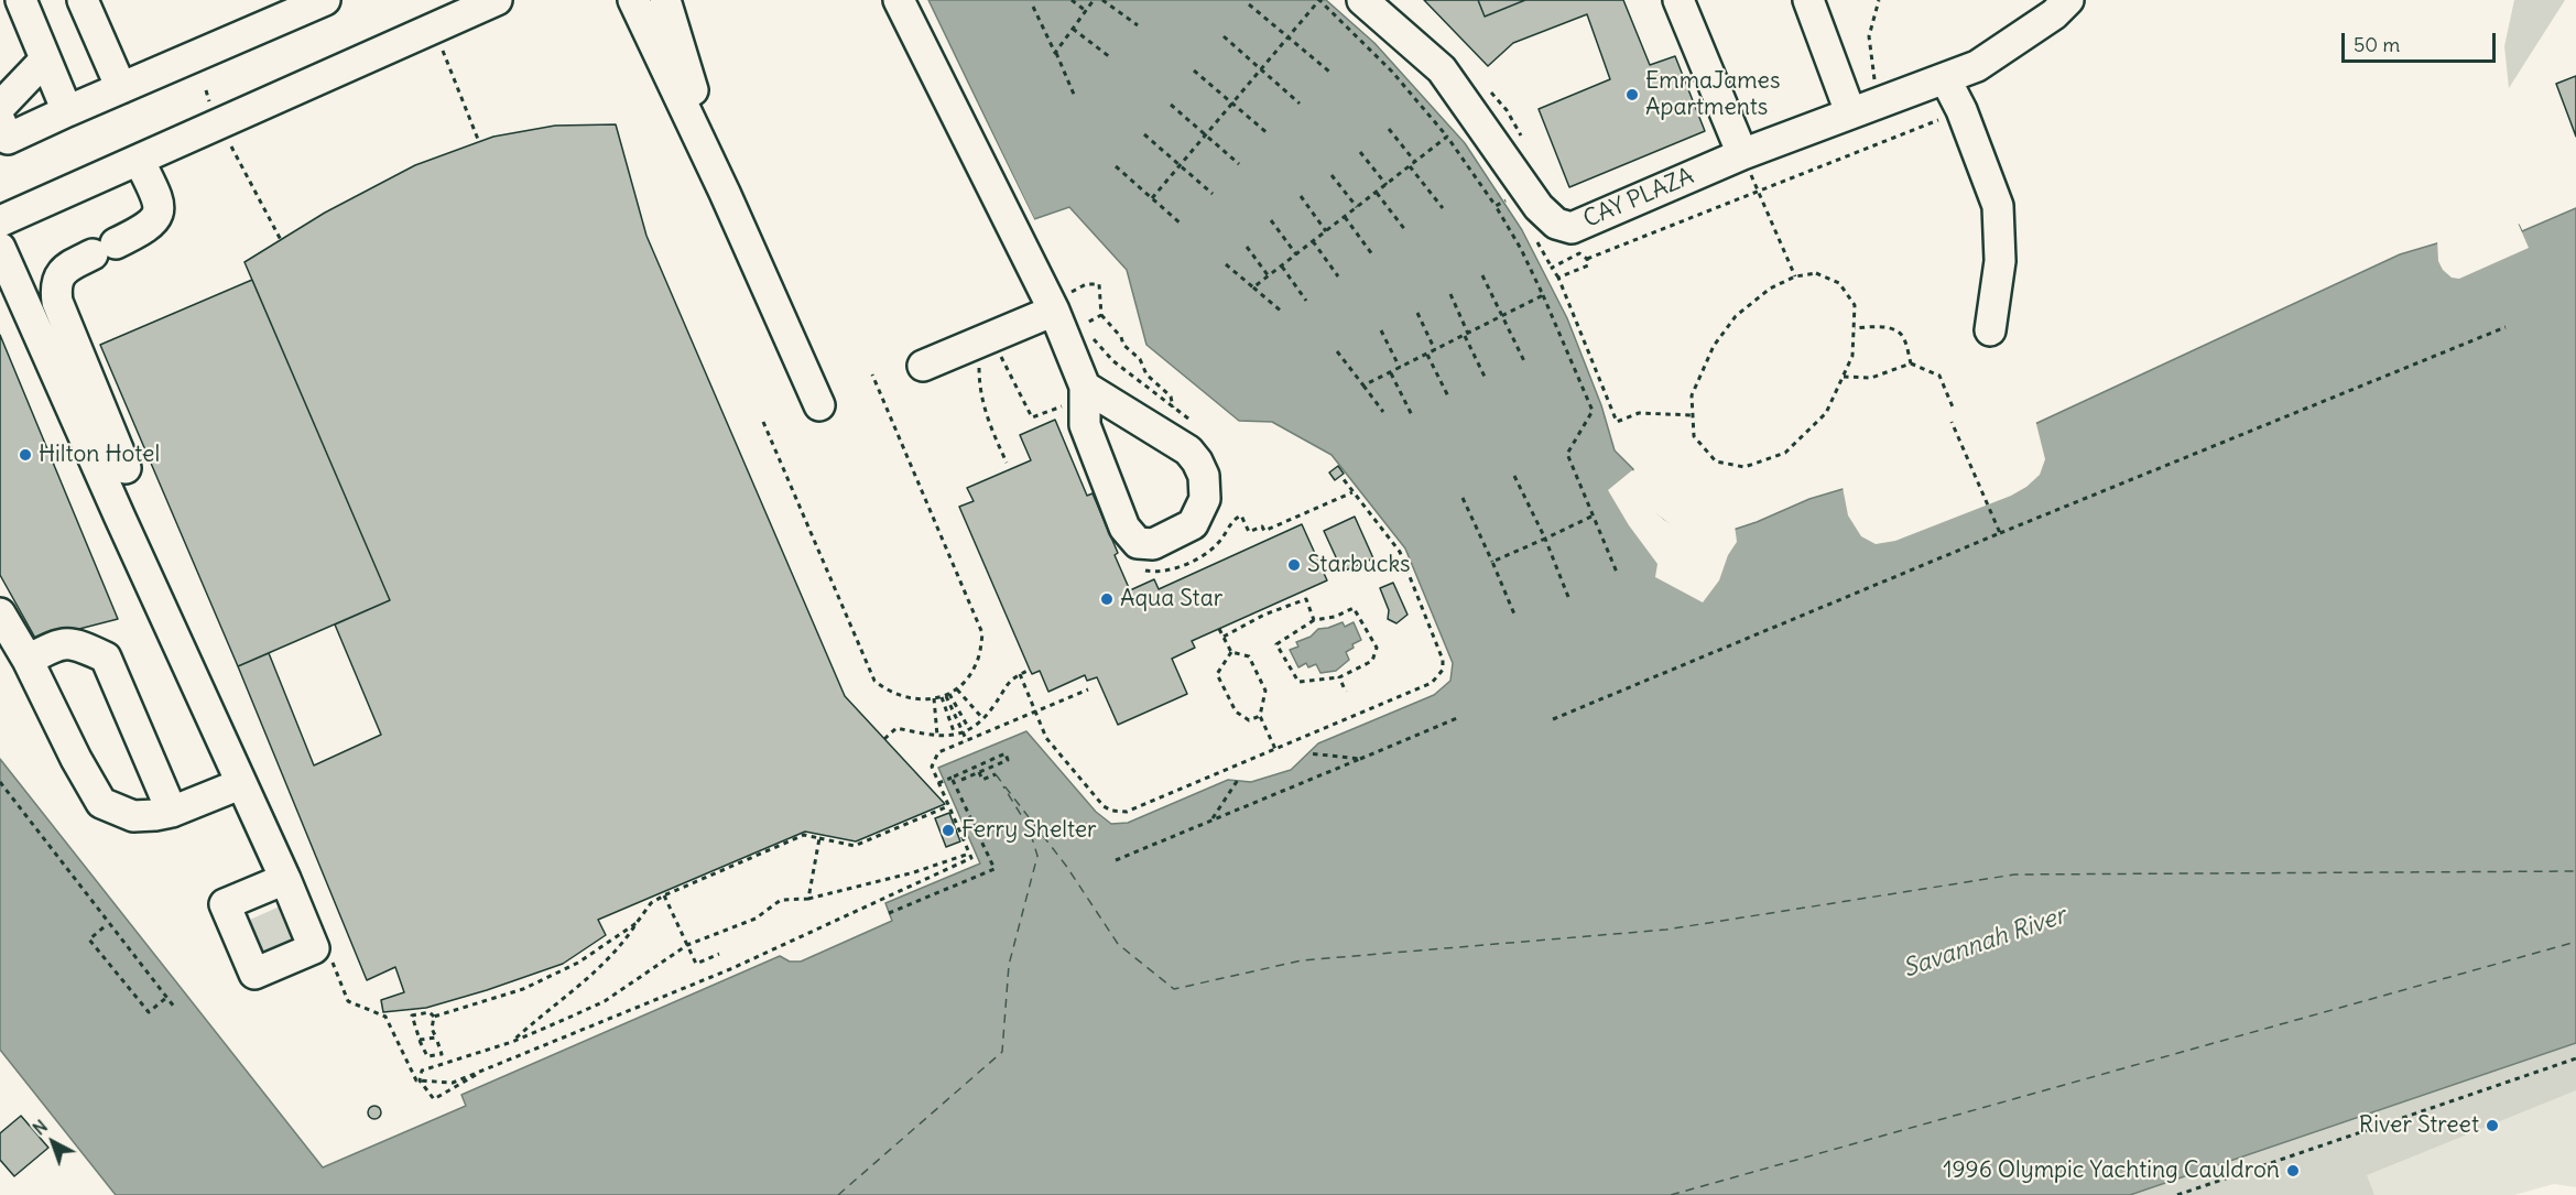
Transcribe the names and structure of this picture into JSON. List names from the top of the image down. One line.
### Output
{"streets":{"street":["CAY PLAZA"]},"water":["Savannah River"],"places":["EmmaJames Apartments","Hilton Hotel","Starbucks","Aqua Star","Ferry Shelter","River Street","1996 Olympic Yachting Cauldron"],"scale_bar":"50 m","north":"top left"}
